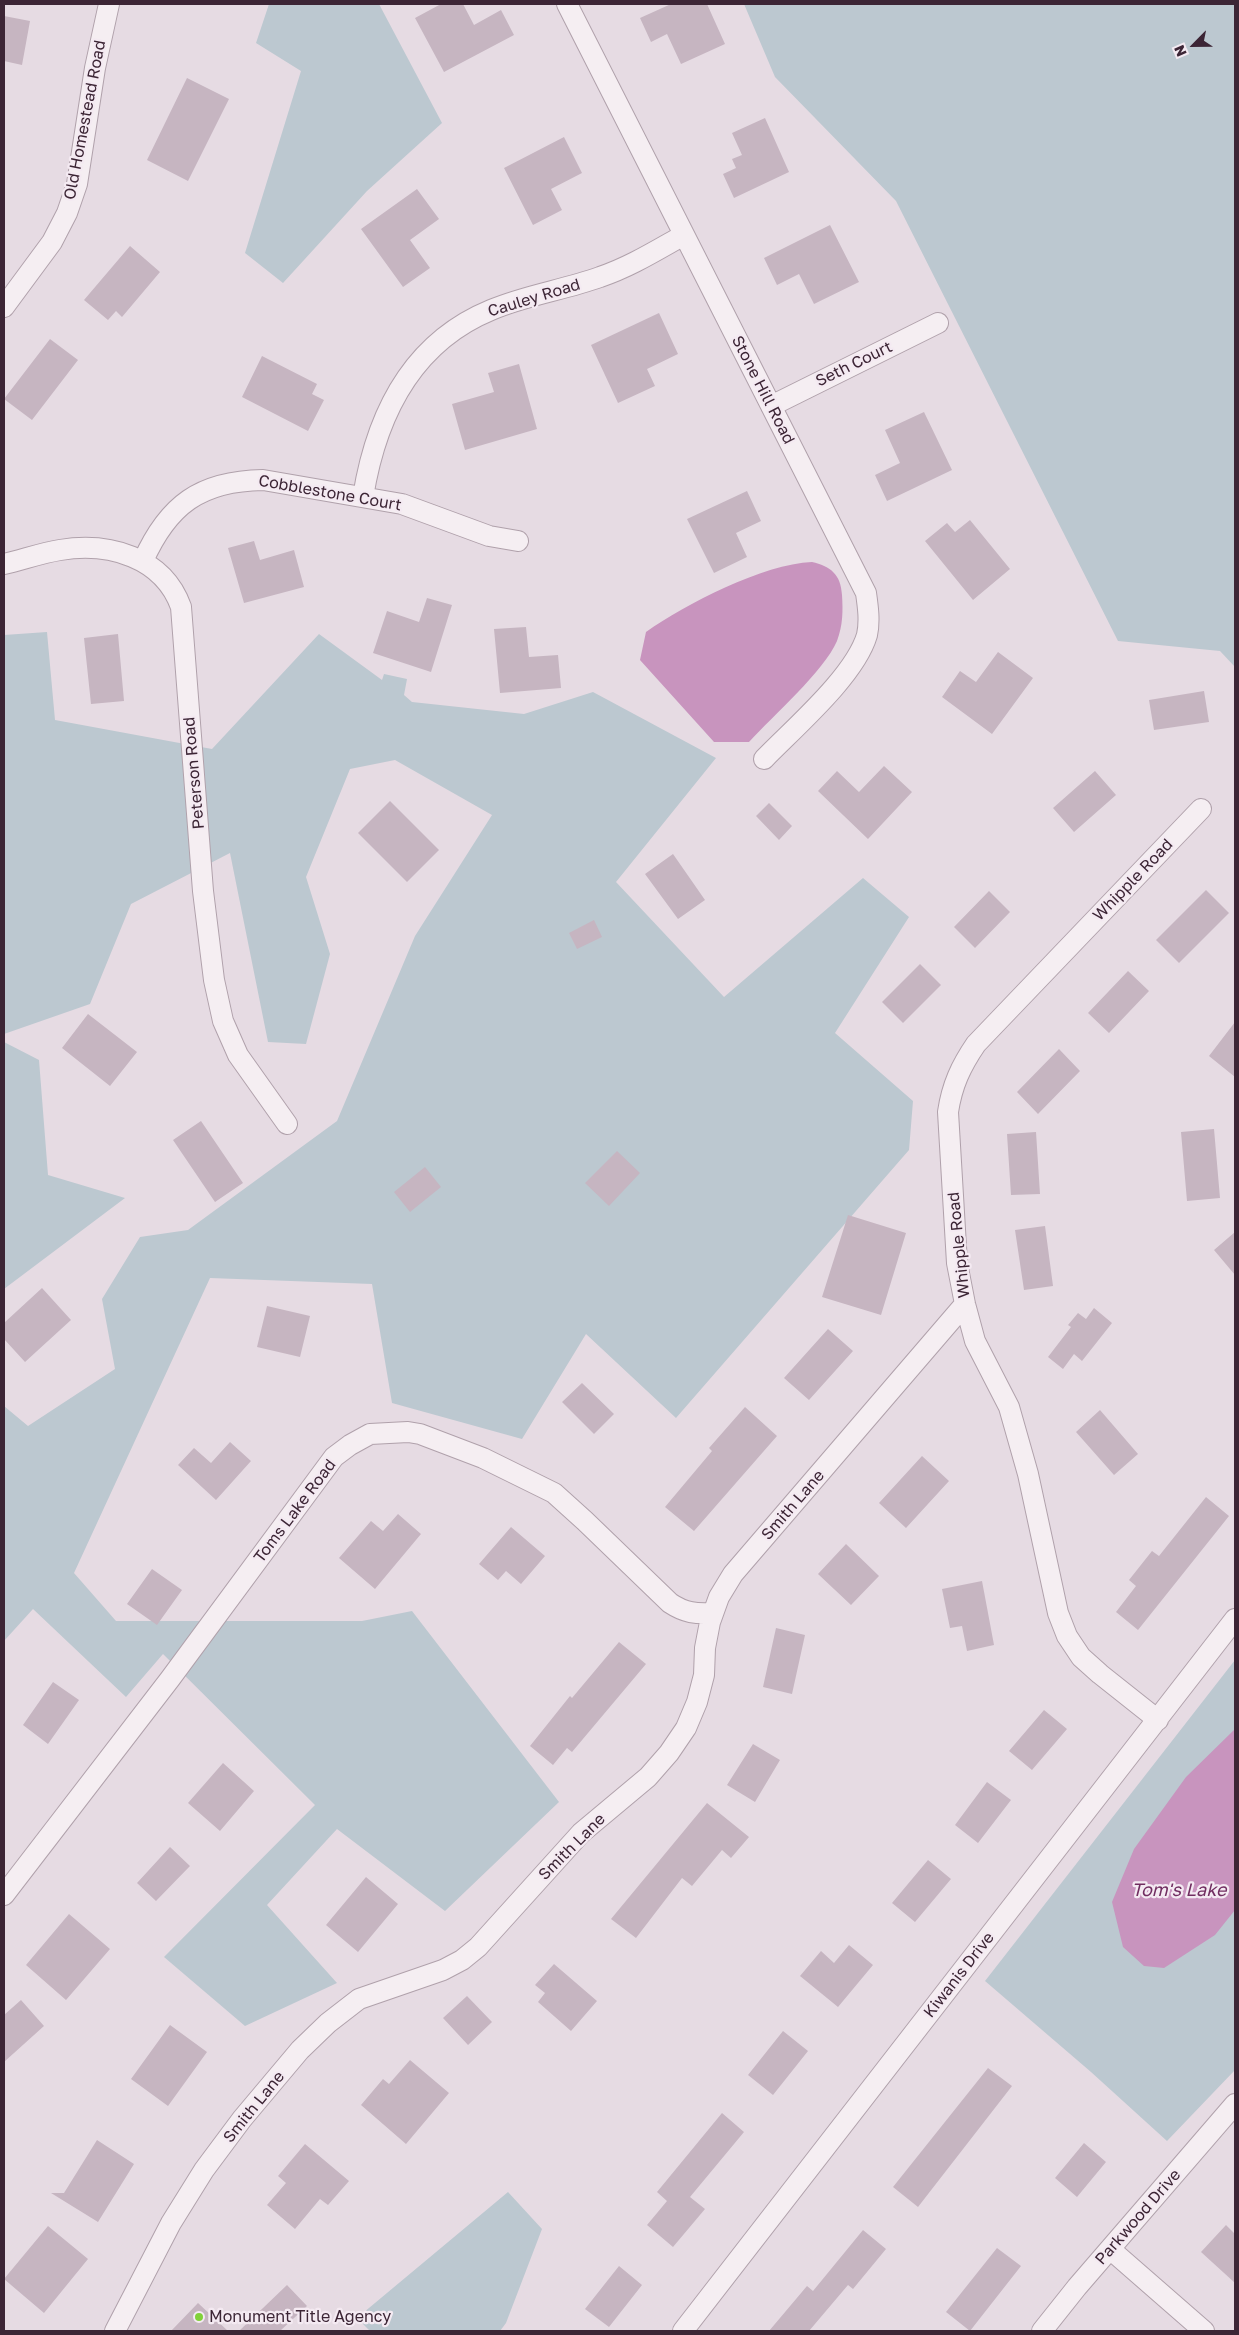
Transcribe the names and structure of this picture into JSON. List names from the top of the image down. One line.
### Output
{"streets":{"street":["Old Homestead Road","Cauley Road","Seth Court","Stone Hill Road","Cobblestone Court","Peterson Road","Whipple Road","Smith Lane","Toms Lake Road","Kiwanis Drive","Parkwood Drive"]},"crossings":[["Cauley Road","Stone Hill Road"],["Cauley Road","Cobblestone Court"],["Seth Court","Stone Hill Road"],["Cobblestone Court","Peterson Road"],["Whipple Road","Smith Lane"],["Whipple Road","Kiwanis Drive"],["Smith Lane","Toms Lake Road"]],"water":["Tom's Lake"],"places":["Monument Title Agency"],"north":"bottom left"}
